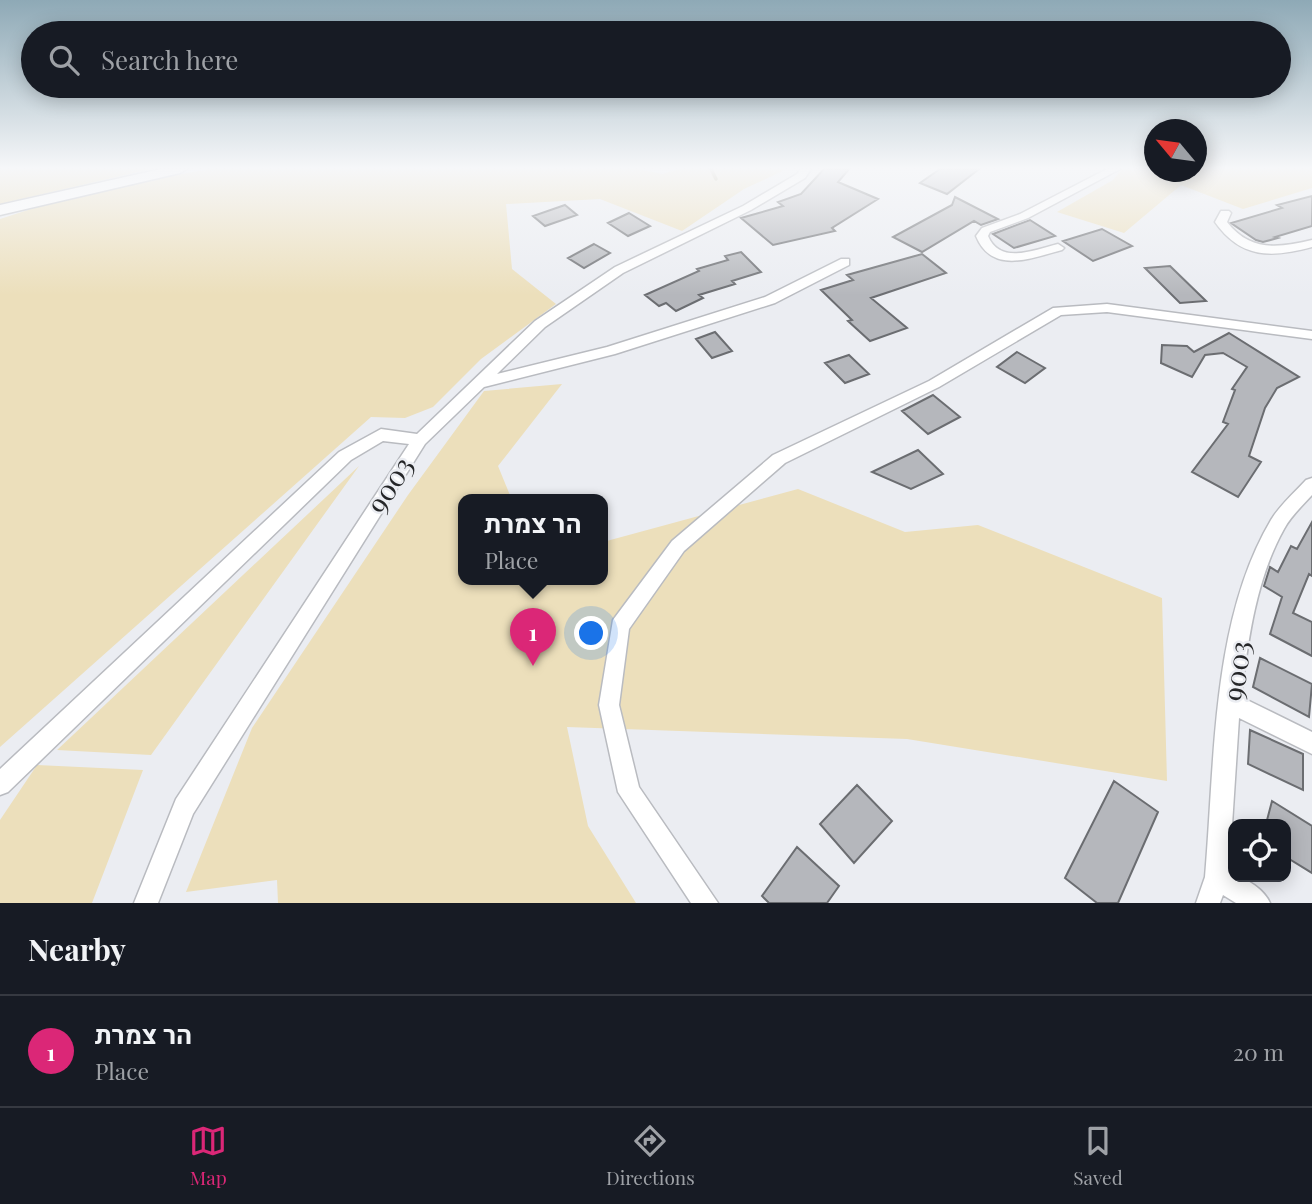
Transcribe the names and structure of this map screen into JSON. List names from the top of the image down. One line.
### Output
{"streets":{"street":["9003"]},"north":"top left","page":{"search":"Search here","popup":["הר צמרת","Place"],"pins":"1","heading":"Nearby","list":[{"mark":"1","name":"הר צמרת","note":"Place","value":"20 m"}],"nav":["Map","Directions","Saved"]}}
